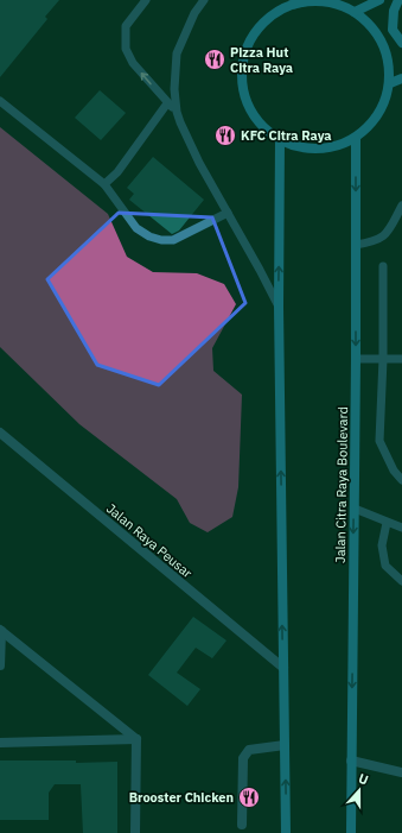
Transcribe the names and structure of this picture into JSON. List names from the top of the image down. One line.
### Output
{"streets":{"main road":["Jalan Citra Raya Boulevard"],"street":["Jalan Raya Peusar"]},"places":{"restaurant":["Pizza Hut Citra Raya","KFC Citra Raya","Brooster Chicken"]},"north":"top"}
